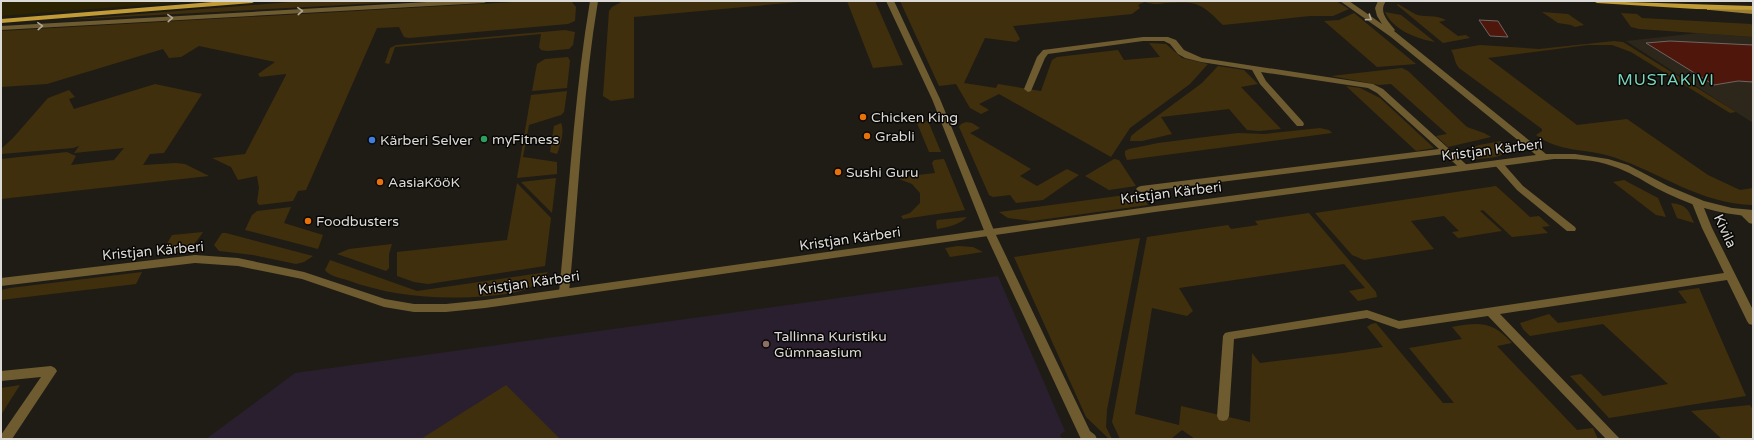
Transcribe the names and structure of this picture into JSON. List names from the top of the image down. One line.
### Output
{"streets":{"street":["Kristjan Kärberi","Kivila"]},"crossings":[["Kristjan Kärberi","Kivila"]],"districts":["MUSTAKIVI"],"places":["Chicken King","Grabli","myFitness","Kärberi Selver","Sushi Guru","AasiaKööK","Foodbusters","Tallinna Kuristiku Gümnaasium"]}
